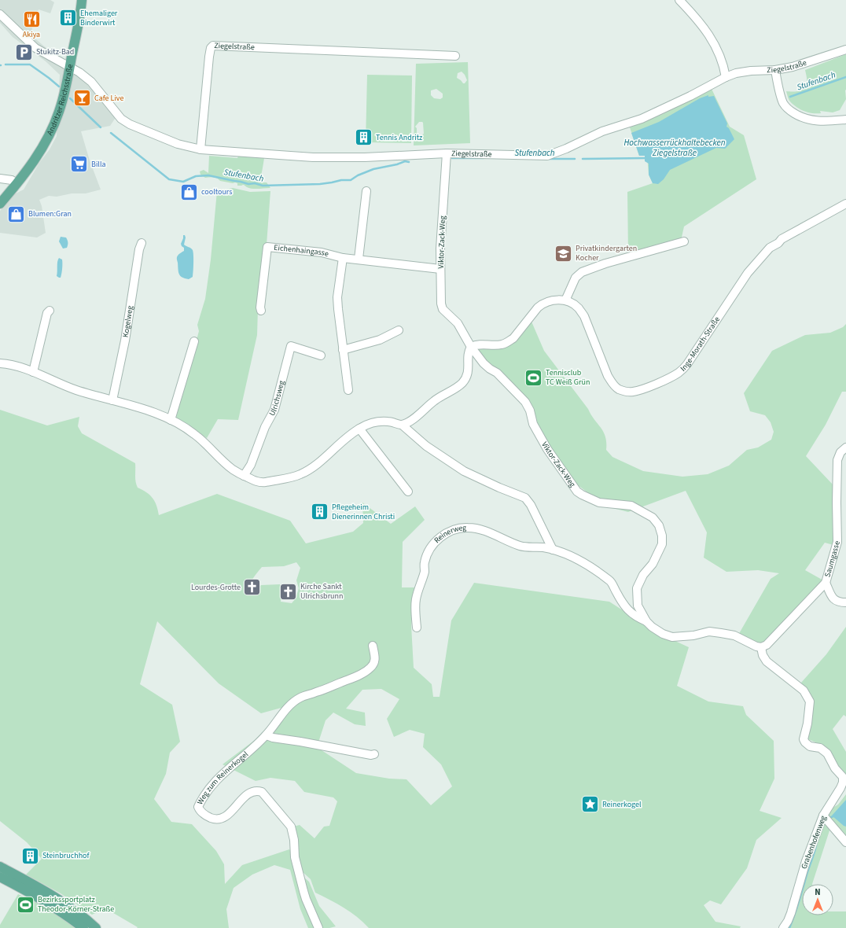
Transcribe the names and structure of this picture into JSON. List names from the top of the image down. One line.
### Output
{"streets":{"main road":["Andritzer Reichsstraße"],"street":["Ziegelstraße","Viktor-Zack-Weg","Eichenhaingasse","Kogelweg","Inge-Morath-Straße","Ulrichsweg","Reinerweg","Saumgasse","Weg zum Reinerkogel","Grabenhofenweg"]},"crossings":[["Ziegelstraße","Andritzer Reichsstraße"],["Ziegelstraße","Viktor-Zack-Weg"],["Viktor-Zack-Weg","Eichenhaingasse"],["Viktor-Zack-Weg","Reinerweg"],["Viktor-Zack-Weg","Saumgasse"],["Viktor-Zack-Weg","Grabenhofenweg"],["Saumgasse","Grabenhofenweg"]],"water":["Stufenbach","Hochwasserrückhaltebecken Ziegelstraße"],"places":{"building":["Ehemaliger Binderwirt","Tennis Andritz","Pflegeheim Dienerinnen Christi","Steinbruchhof"],"restaurant":["Akiya"],"parking":["Stukitz-Bad"],"bar":["Cafe Live"],"supermarket":["Billa"],"shop":["cooltours","Blumen:Gran"],"school or university":["Privatkindergarten Kocher"],"sports":["Tennisclub TC Weiß Grün","Bezirkssportplatz Theodor-Körner-Straße"],"church":["Lourdes-Grotte","Kirche Sankt Ulrichsbrunn"],"place":["Reinerkogel"]},"north":"top"}
